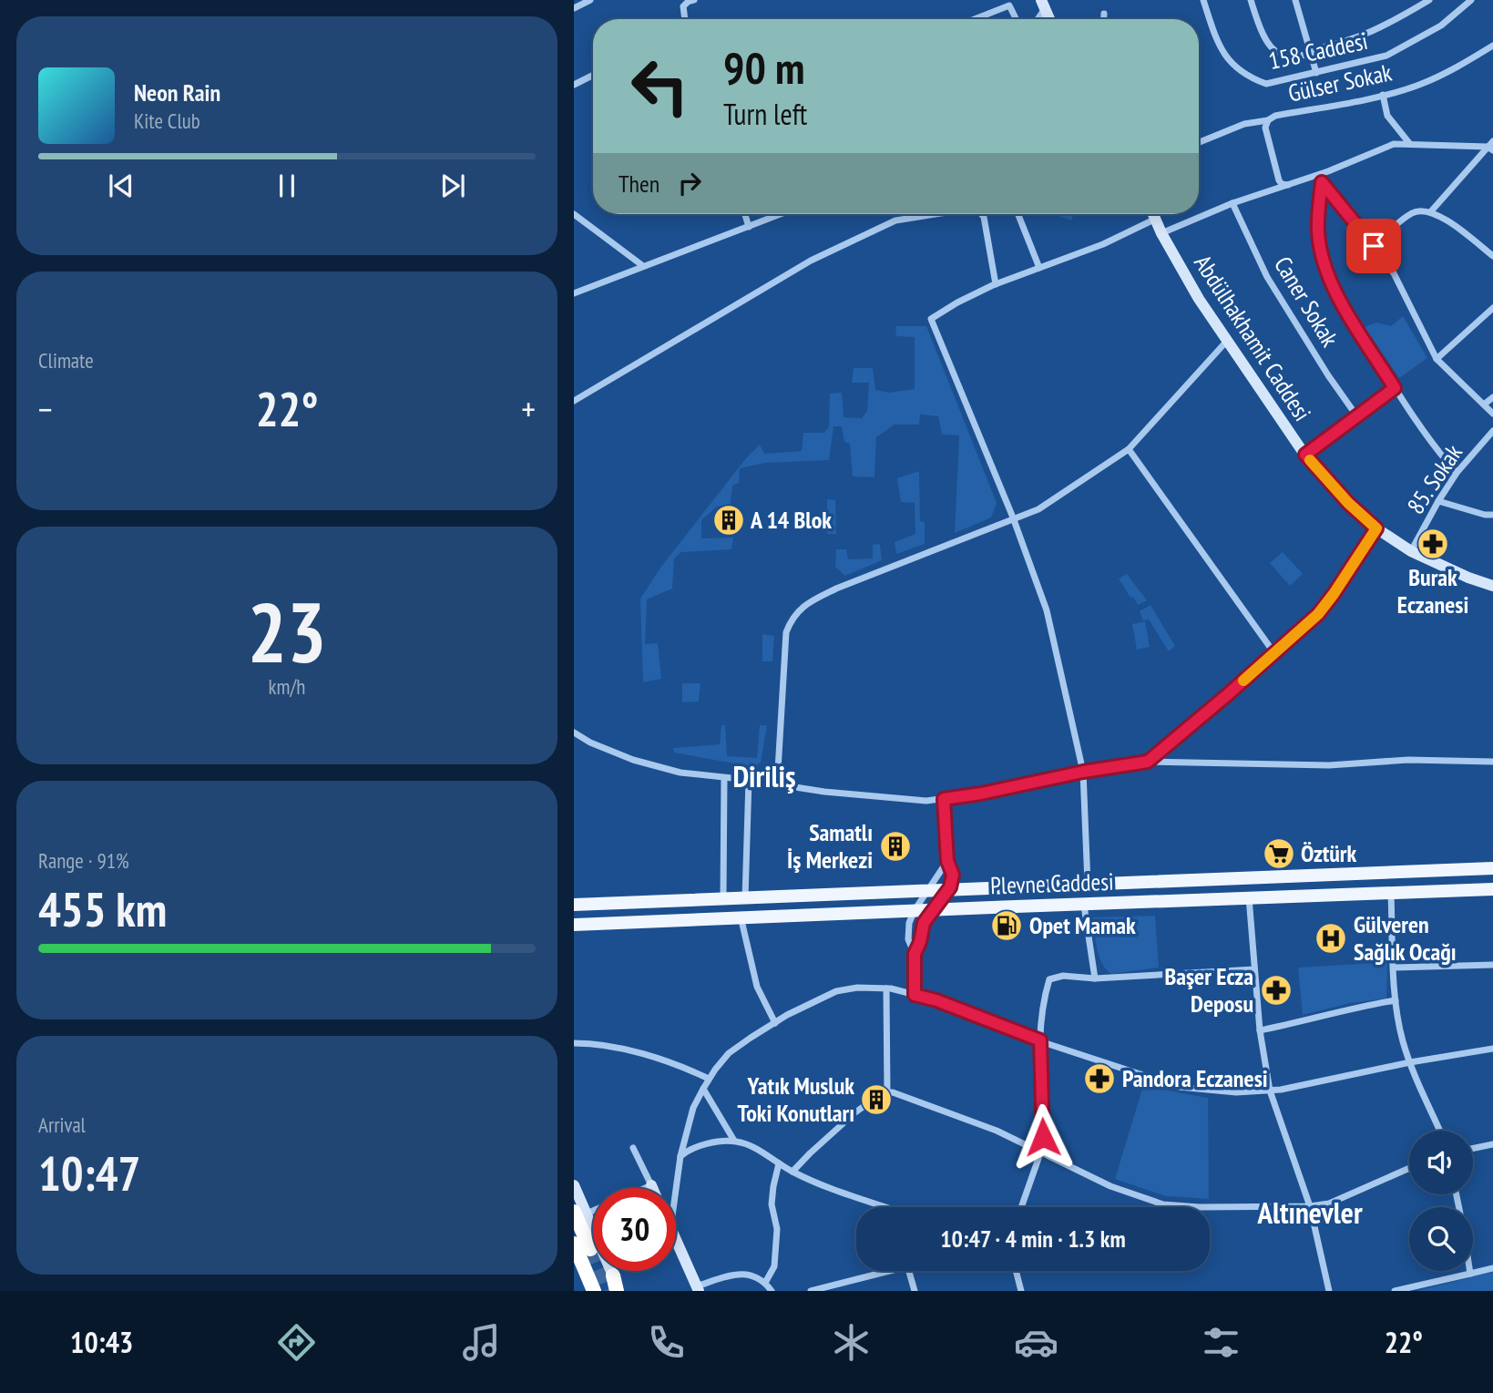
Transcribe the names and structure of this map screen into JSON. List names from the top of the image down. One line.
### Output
{"streets":{"main road":["Abdülhakhamit Caddesi","Plevne Caddesi"],"street":["158 Caddesi","Gülser Sokak","Caner Sokak","85. Sokak"]},"crossings":[["Abdülhakhamit Caddesi","85. Sokak"]],"districts":["Diriliş","Altınevler"],"places":{"building":["A 14 Blok","Samatlı İş Merkezi","Yatık Musluk Toki Konutları"],"pharmacy":["Burak Eczanesi","Başer Ecza Deposu","Pandora Eczanesi"],"supermarket":["Öztürk"],"fuel station":["Opet Mamak"],"hospital":["Gülveren Sağlık Ocağı"]},"page":{"turn":["90 m","Turn left"],"song":["Neon Rain","Kite Club"],"then":"Then","tile":["Climate",["23","km/h"],["Range · 91%","455 km"],["Arrival","10:47"]],"heat":["−","22°","+"],"limit":"30","trip":"10:47 · 4 min · 1.3 km","tabs":["10:43","22°"]}}
